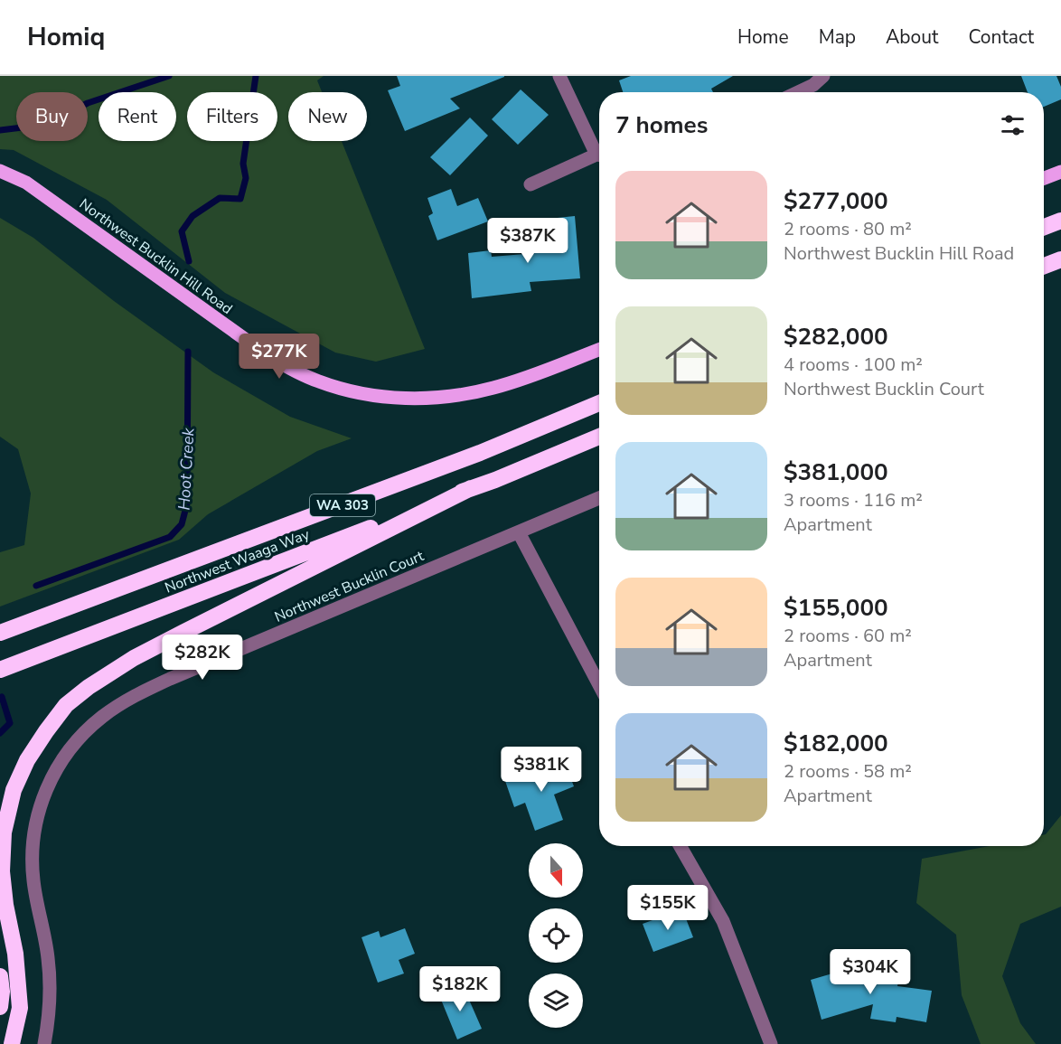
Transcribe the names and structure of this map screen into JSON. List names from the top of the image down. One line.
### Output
{"streets":{"highway":["WA 303","Northwest Waaga Way"],"main road":["Northwest Bucklin Hill Road"],"street":["Northwest Bucklin Court"]},"water":["Hoot Creek"],"north":"bottom","page":{"header":"Homiq","nav":["Home","Map","About","Contact"],"chip":["Buy","Rent","Filters","New"],"heading":"7 homes","list":[{"name":"$277,000","note":"2 rooms · 80 m² · Northwest Bucklin Hill Road"},{"name":"$282,000","note":"4 rooms · 100 m² · Northwest Bucklin Court"},{"name":"$381,000","note":"3 rooms · 116 m² · Apartment"},{"name":"$155,000","note":"2 rooms · 60 m² · Apartment"},{"name":"$182,000","note":"2 rooms · 58 m² · Apartment"}],"price":["$387K","$277K","$282K","$381K","$155K","$304K","$182K"]}}
